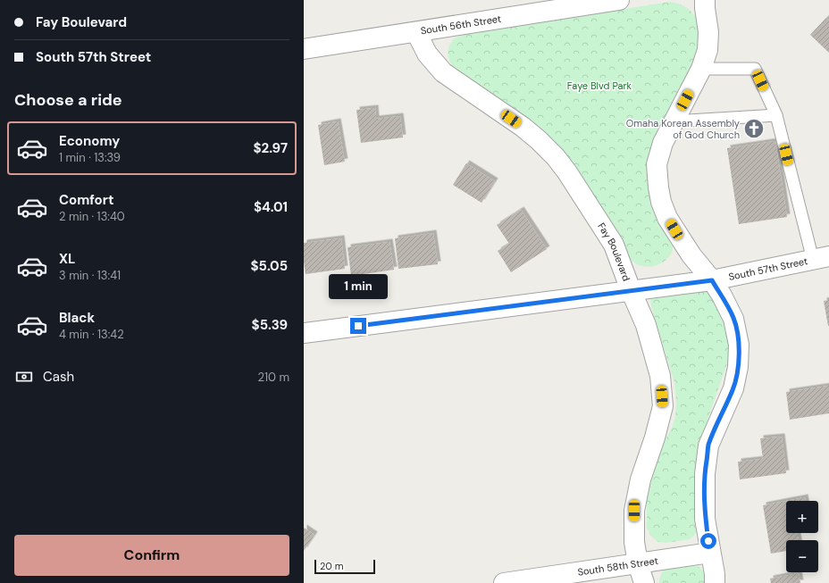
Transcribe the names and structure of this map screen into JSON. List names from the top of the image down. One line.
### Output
{"streets":{"street":["South 56th Street","Fay Boulevard","South 57th Street","South 58th Street"]},"crossings":[["South 56th Street","Fay Boulevard"],["Fay Boulevard","South 57th Street"],["Fay Boulevard","South 58th Street"]],"parks":["Faye Blvd Park"],"places":{"church":["Omaha Korean Assembly of God Church"]},"scale_bar":"20 m","page":{"banner":["Fay Boulevard","South 57th Street"],"heading":"Choose a ride","list":[{"name":"Economy","note":"1 min · 13:39","value":"$2.97"},{"name":"Comfort","note":"2 min · 13:40","value":"$4.01"},{"name":"XL","note":"3 min · 13:41","value":"$5.05"},{"name":"Black","note":"4 min · 13:42","value":"$5.39"}],"bubble":"1 min","pay":["Cash","210 m"],"map_buttons":["+","−"],"buttons":"Confirm","scale":"20 m"}}
